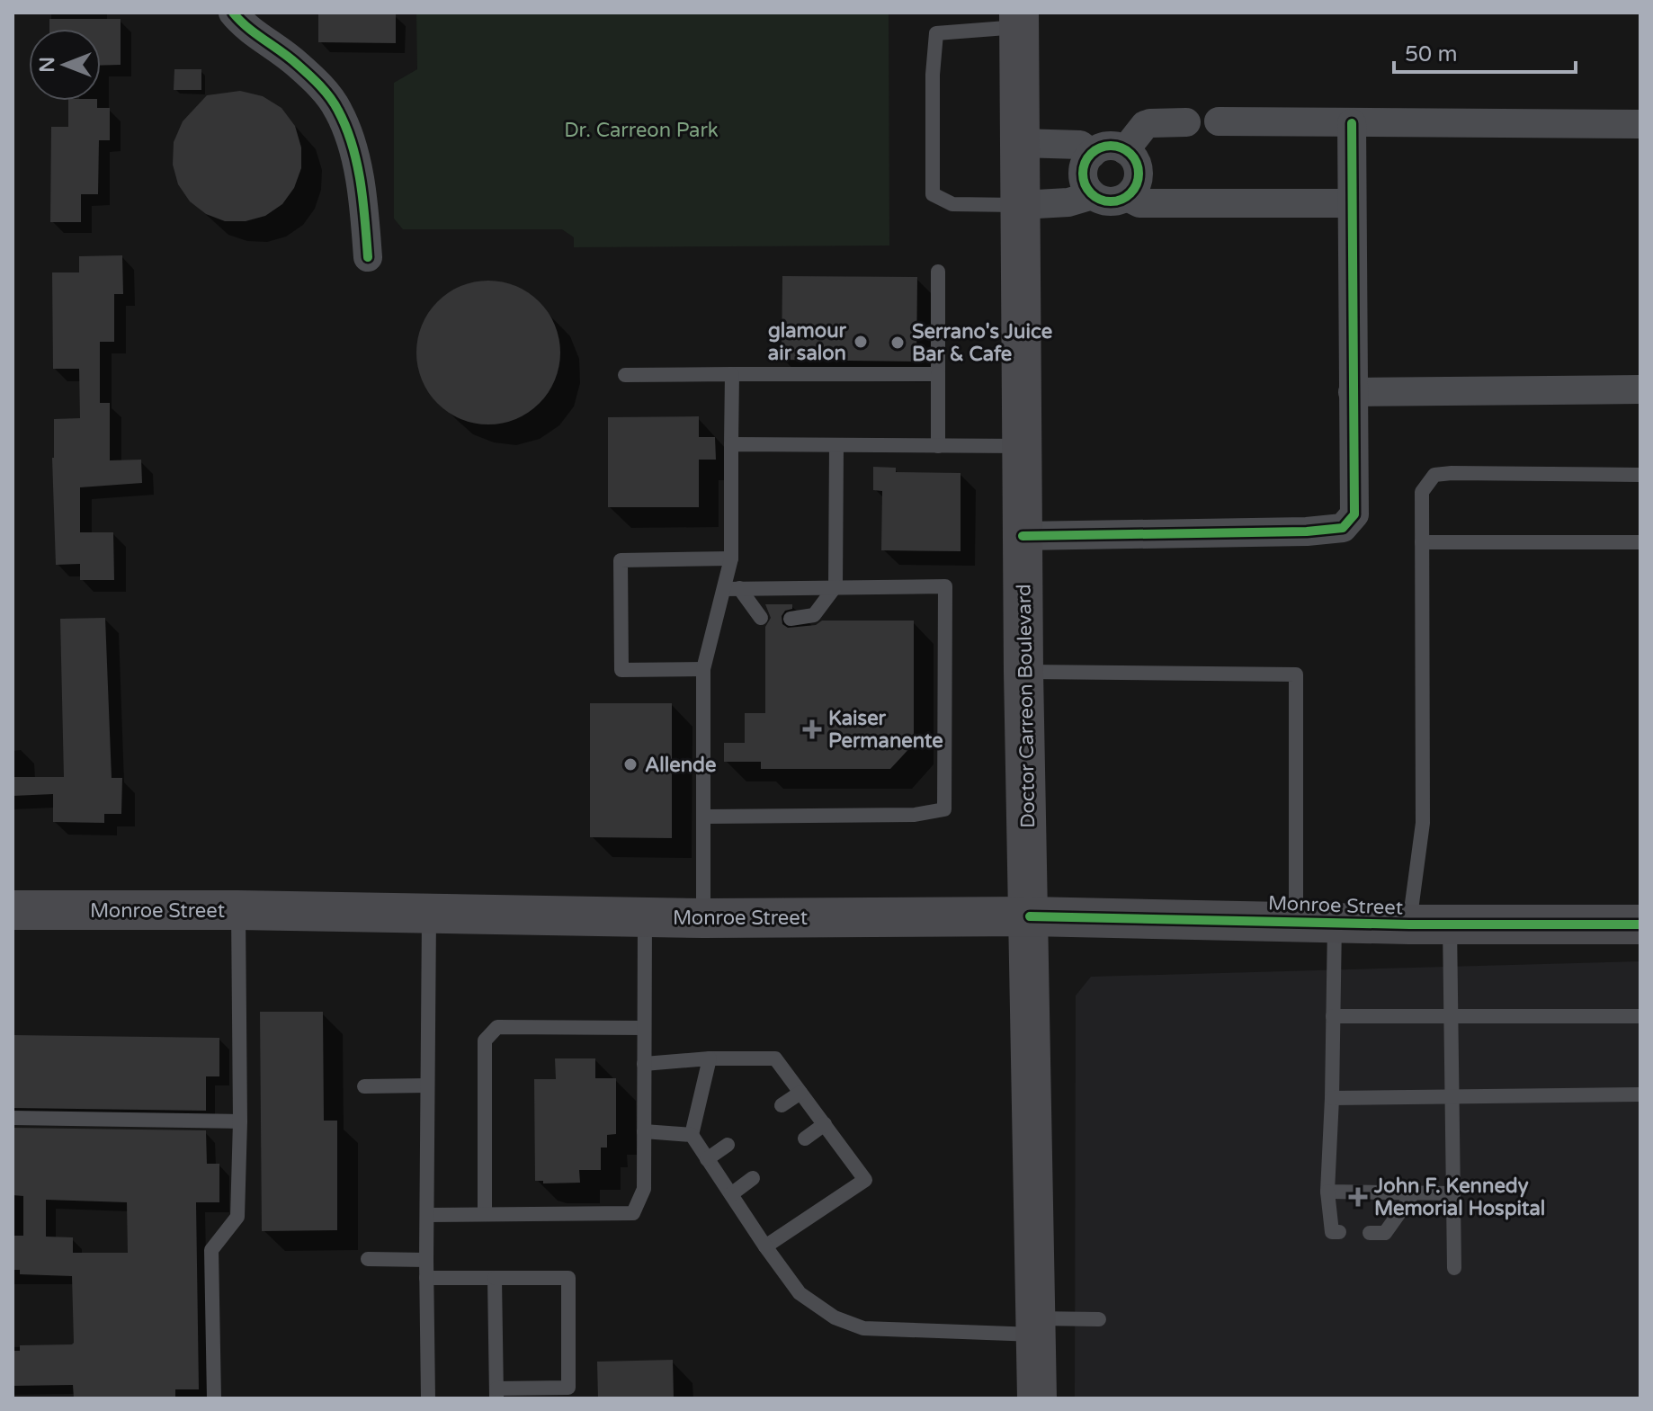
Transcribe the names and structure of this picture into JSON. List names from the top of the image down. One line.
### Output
{"streets":{"main road":["Doctor Carreon Boulevard","Monroe Street"]},"crossings":[["Doctor Carreon Boulevard","Monroe Street"]],"parks":["Dr. Carreon Park"],"places":{"other":["glamour air salon","Serrano's Juice Bar & Cafe","Allende"],"health":["Kaiser Permanente","John F. Kennedy Memorial Hospital"]},"scale_bar":"50 m","north":"left"}
